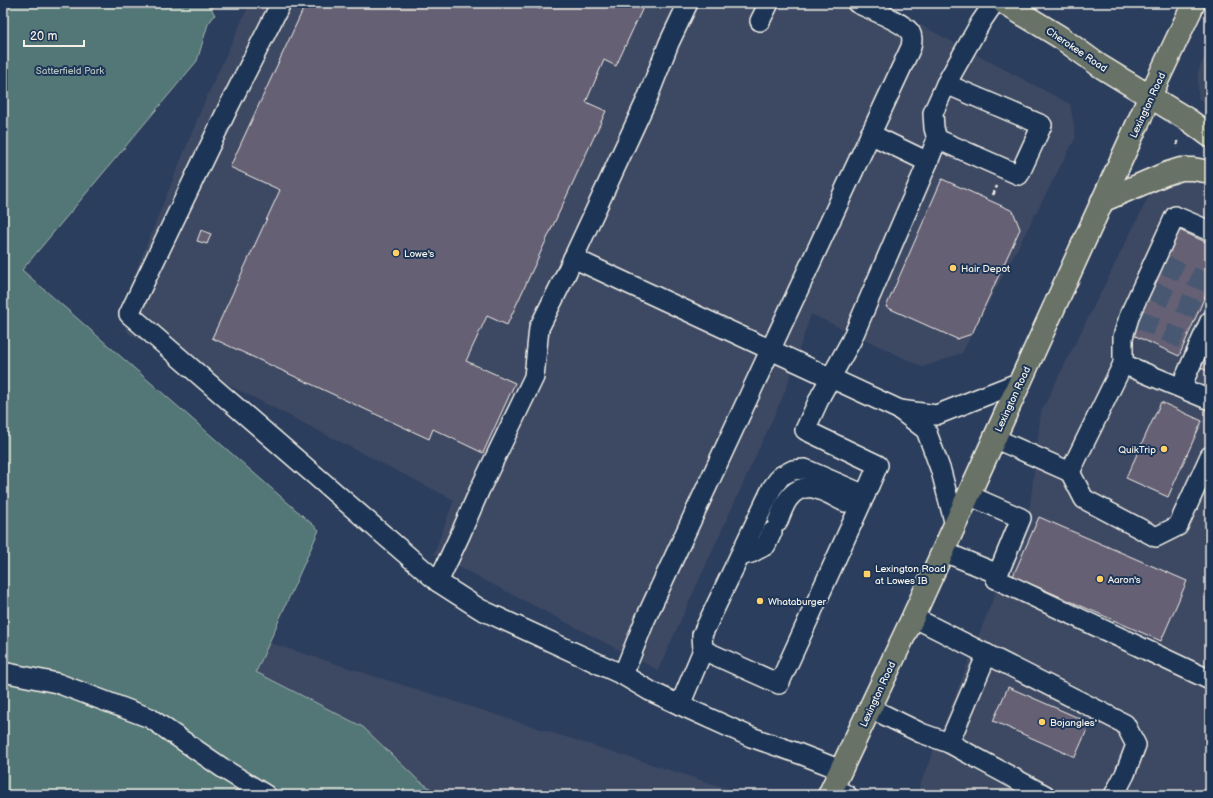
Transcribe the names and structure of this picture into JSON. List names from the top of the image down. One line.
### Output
{"streets":{"main road":["Cherokee Road","Lexington Road"]},"crossings":[["Cherokee Road","Lexington Road"]],"parks":["Satterfield Park"],"places":{"other":["Lowe's","Hair Depot","QuikTrip","Aaron's","Whataburger","Bojangles'"],"transit":["Lexington Road at Lowes IB"]},"scale_bar":"20 m"}
